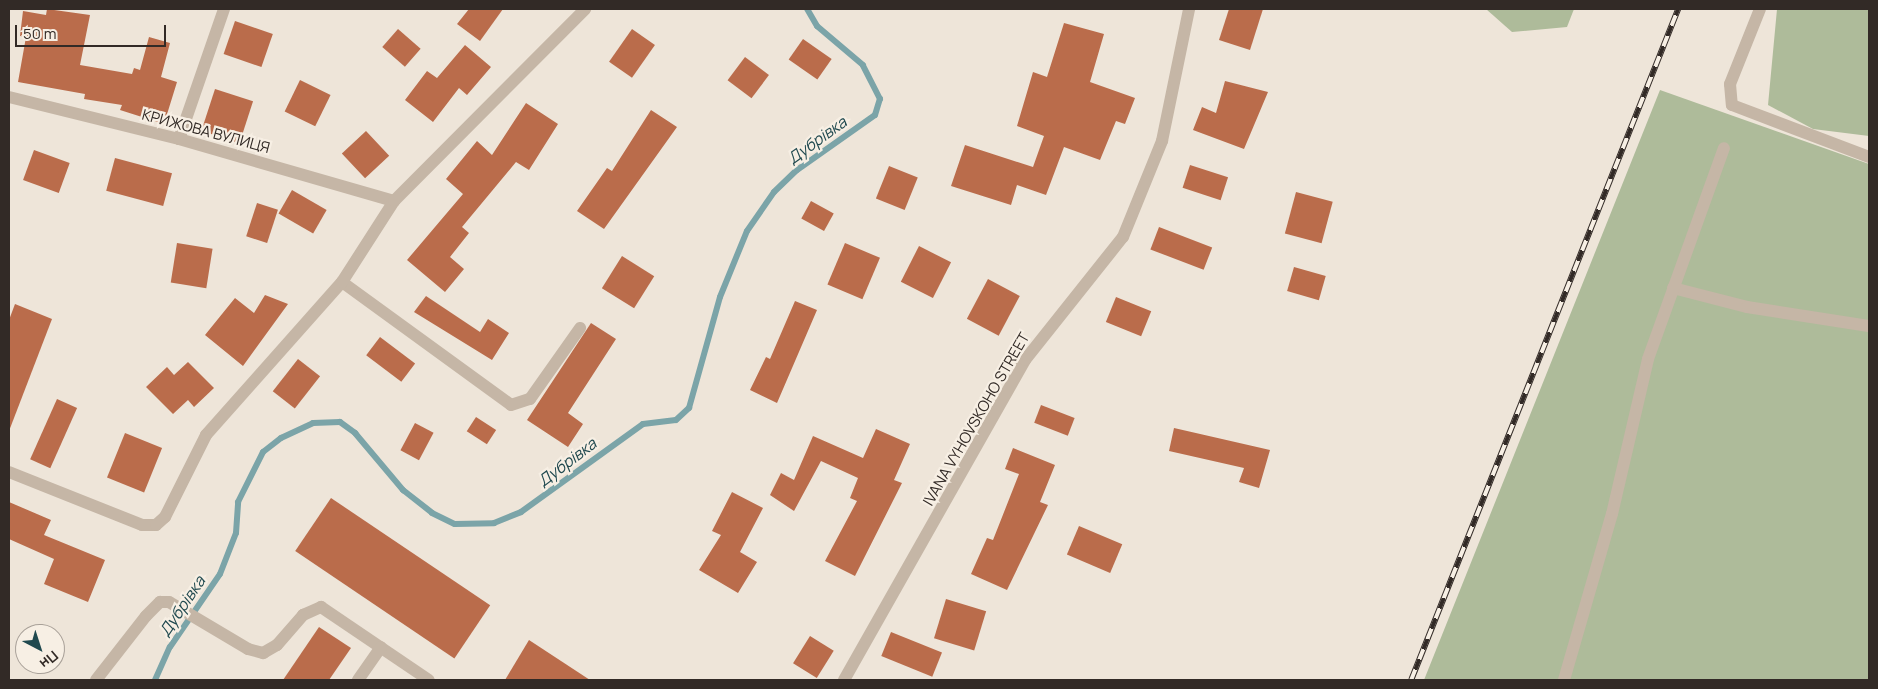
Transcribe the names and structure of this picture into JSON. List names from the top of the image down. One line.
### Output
{"streets":{"street":["КРИЖОВА ВУЛИЦЯ","IVANA VYHOVSKOHO STREET"]},"water":["Дубрівка"],"scale_bar":"50 m","north":"bottom right"}
